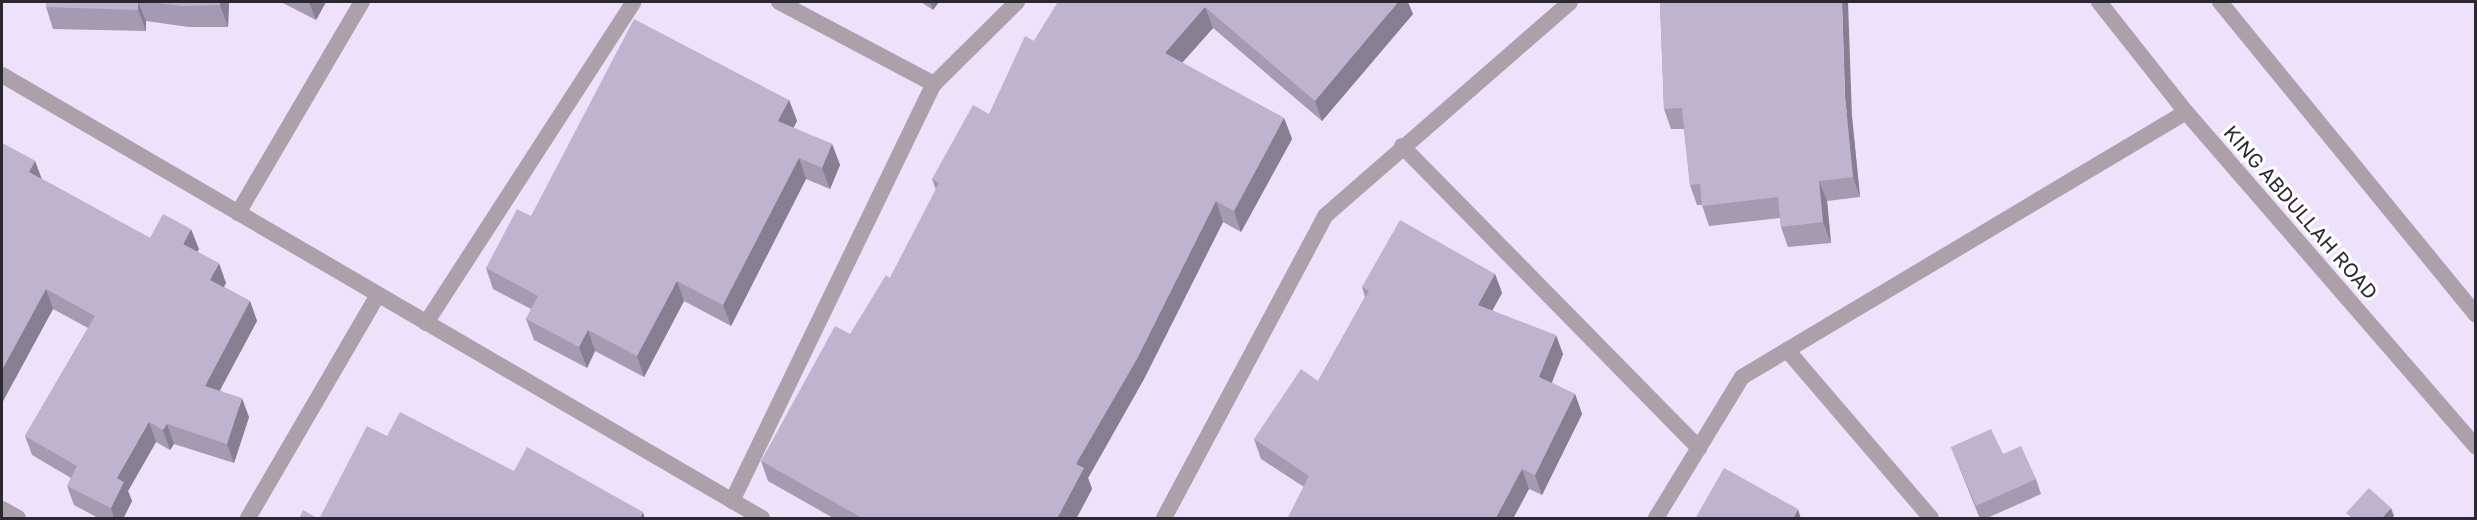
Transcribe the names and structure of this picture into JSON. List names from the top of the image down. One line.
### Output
{"streets":{"street":["KING ABDULLAH ROAD"]}}
